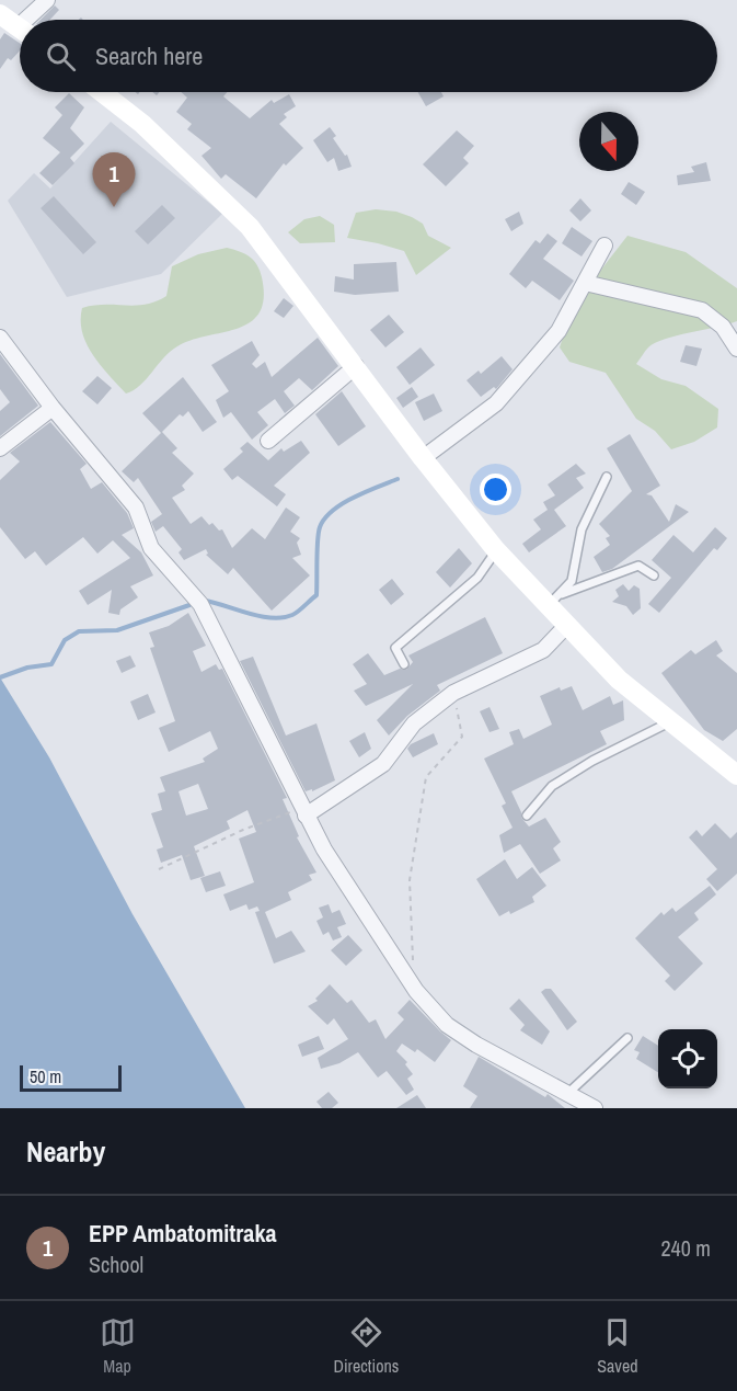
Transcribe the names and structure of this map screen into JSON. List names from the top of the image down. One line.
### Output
{"scale_bar":"50 m","north":"bottom","page":{"search":"Search here","pins":"1","scale":"50 m","heading":"Nearby","list":[{"mark":"1","name":"EPP Ambatomitraka","note":"School","value":"240 m"}],"nav":["Map","Directions","Saved"]}}
